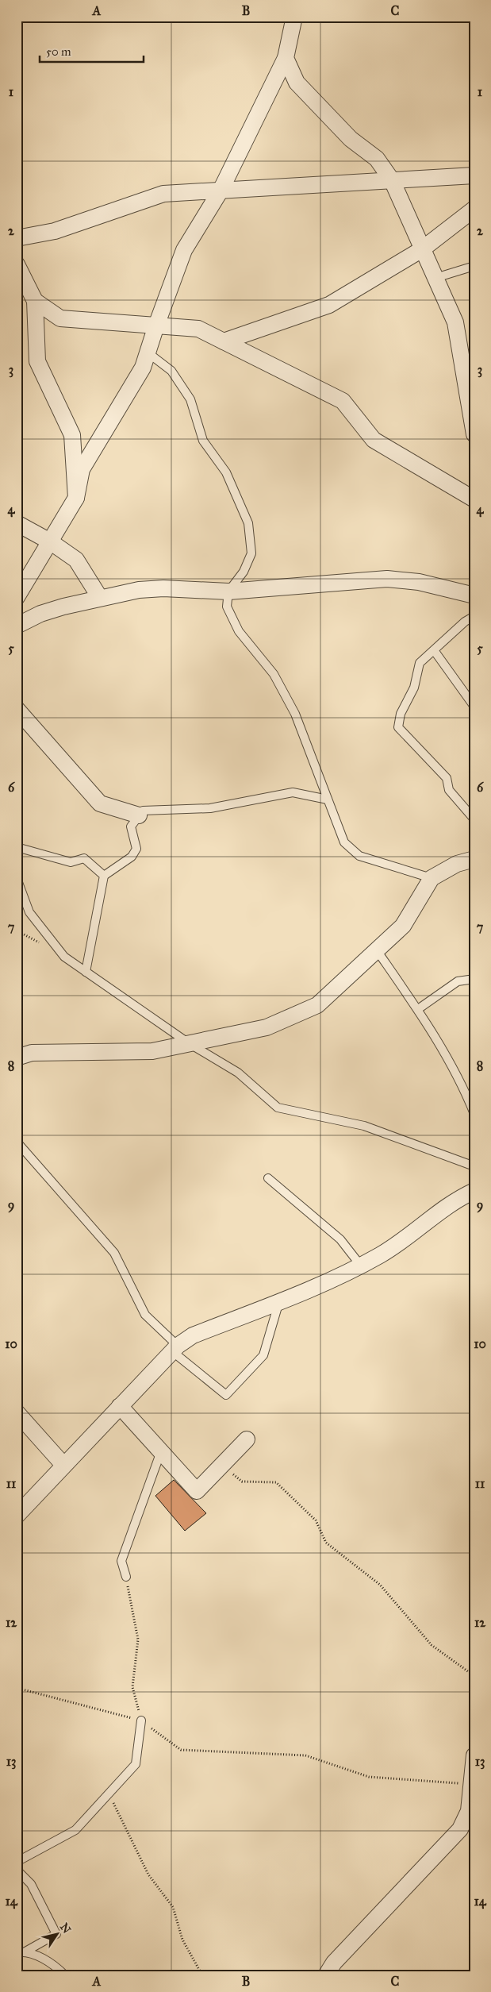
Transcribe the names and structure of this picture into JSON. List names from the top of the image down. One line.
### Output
{"scale_bar":"50 m","north":"top right","grid":{"columns":["A","B","C"],"rows":["1","2","3","4","5","6","7","8","9","10","11","12","13","14"]}}
